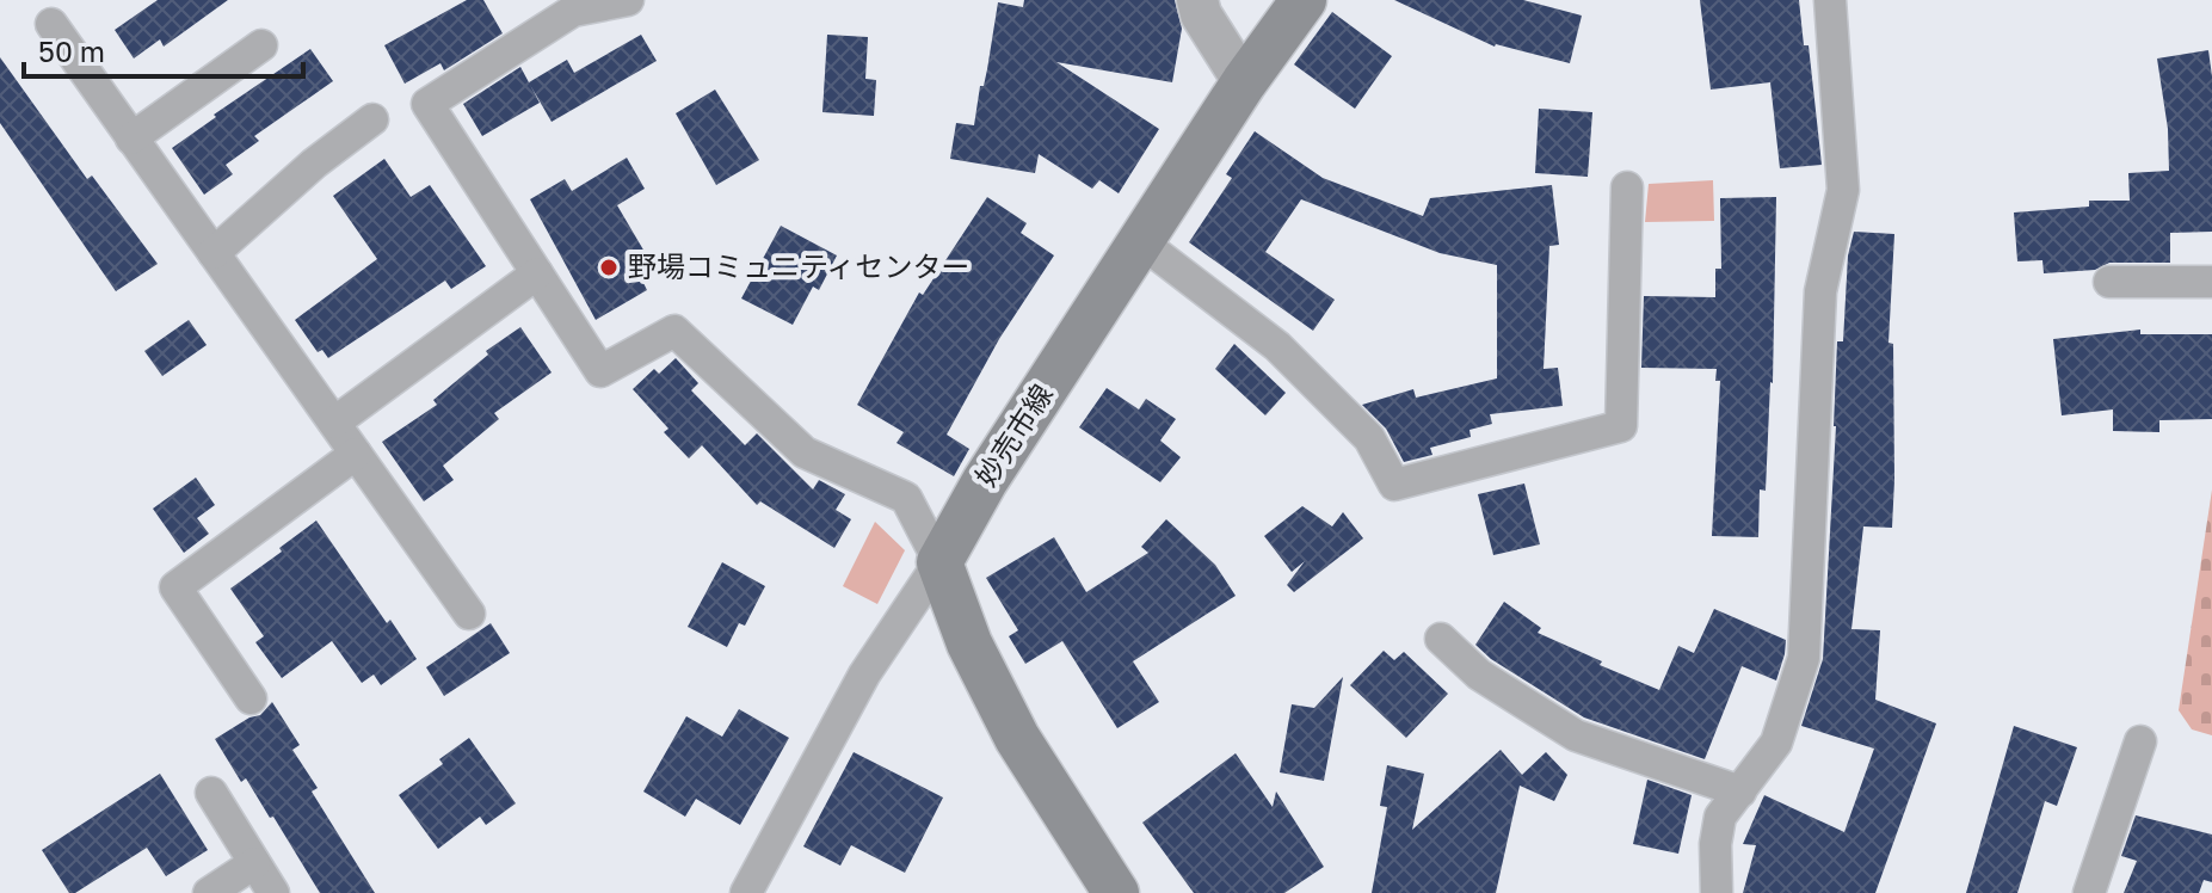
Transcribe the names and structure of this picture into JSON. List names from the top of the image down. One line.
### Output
{"streets":{"main road":["妙売市線"]},"places":["野場コミュニティセンター"],"scale_bar":"50 m"}
